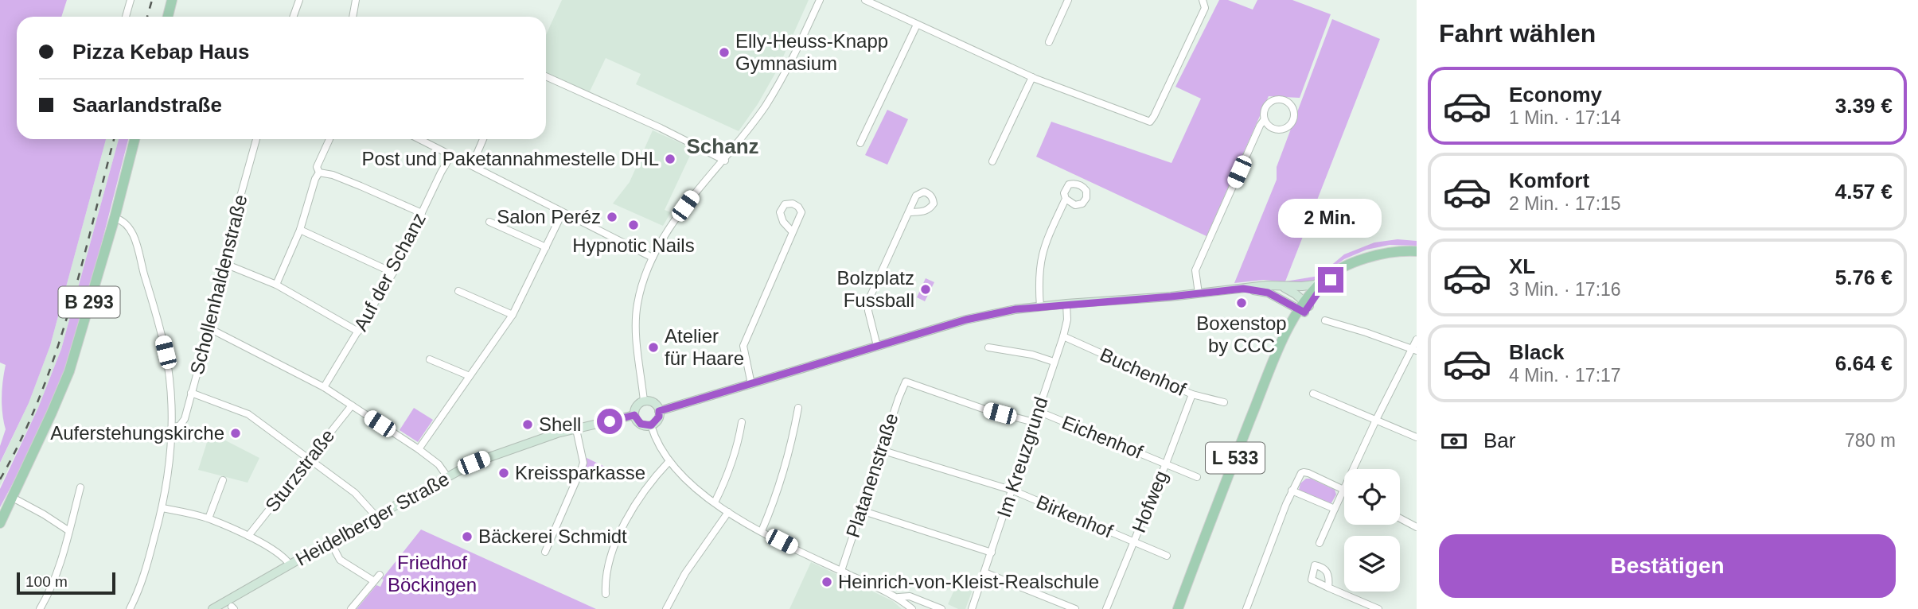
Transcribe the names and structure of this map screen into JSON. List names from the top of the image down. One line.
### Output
{"streets":{"main road":["B 293","L 533","Heidelberger Straße"],"street":["Auf der Schanz","Schollenhaldenstraße","Buchenhof","Eichenhof","Im Kreuzgrund","Sturzstraße","Platanenstraße","Hofweg","Birkenhof"]},"crossings":[["Buchenhof","Im Kreuzgrund"],["Buchenhof","Hofweg"],["Eichenhof","Im Kreuzgrund"],["Eichenhof","Hofweg"],["Im Kreuzgrund","Platanenstraße"],["Im Kreuzgrund","Birkenhof"],["Platanenstraße","Birkenhof"],["Hofweg","Birkenhof"]],"districts":["Schanz"],"parks":["Friedhof Böckingen"],"places":["Elly-Heuss-Knapp Gymnasium","Post und Paketannahmestelle DHL","Salon Peréz","Hypnotic Nails","Bolzplatz Fussball","Boxenstop by CCC","Atelier für Haare","Shell","Auferstehungskirche","Kreissparkasse","Bäckerei Schmidt","Heinrich-von-Kleist-Realschule"],"scale_bar":"100 m","page":{"heading":"Fahrt wählen","banner":["Pizza Kebap Haus","Saarlandstraße"],"list":[{"name":"Economy","note":"1 Min. · 17:14","value":"3.39 €"},{"name":"Komfort","note":"2 Min. · 17:15","value":"4.57 €"},{"name":"XL","note":"3 Min. · 17:16","value":"5.76 €"},{"name":"Black","note":"4 Min. · 17:17","value":"6.64 €"}],"bubble":"2 Min.","pay":["Bar","780 m"],"buttons":"Bestätigen","scale":"100 m"}}
